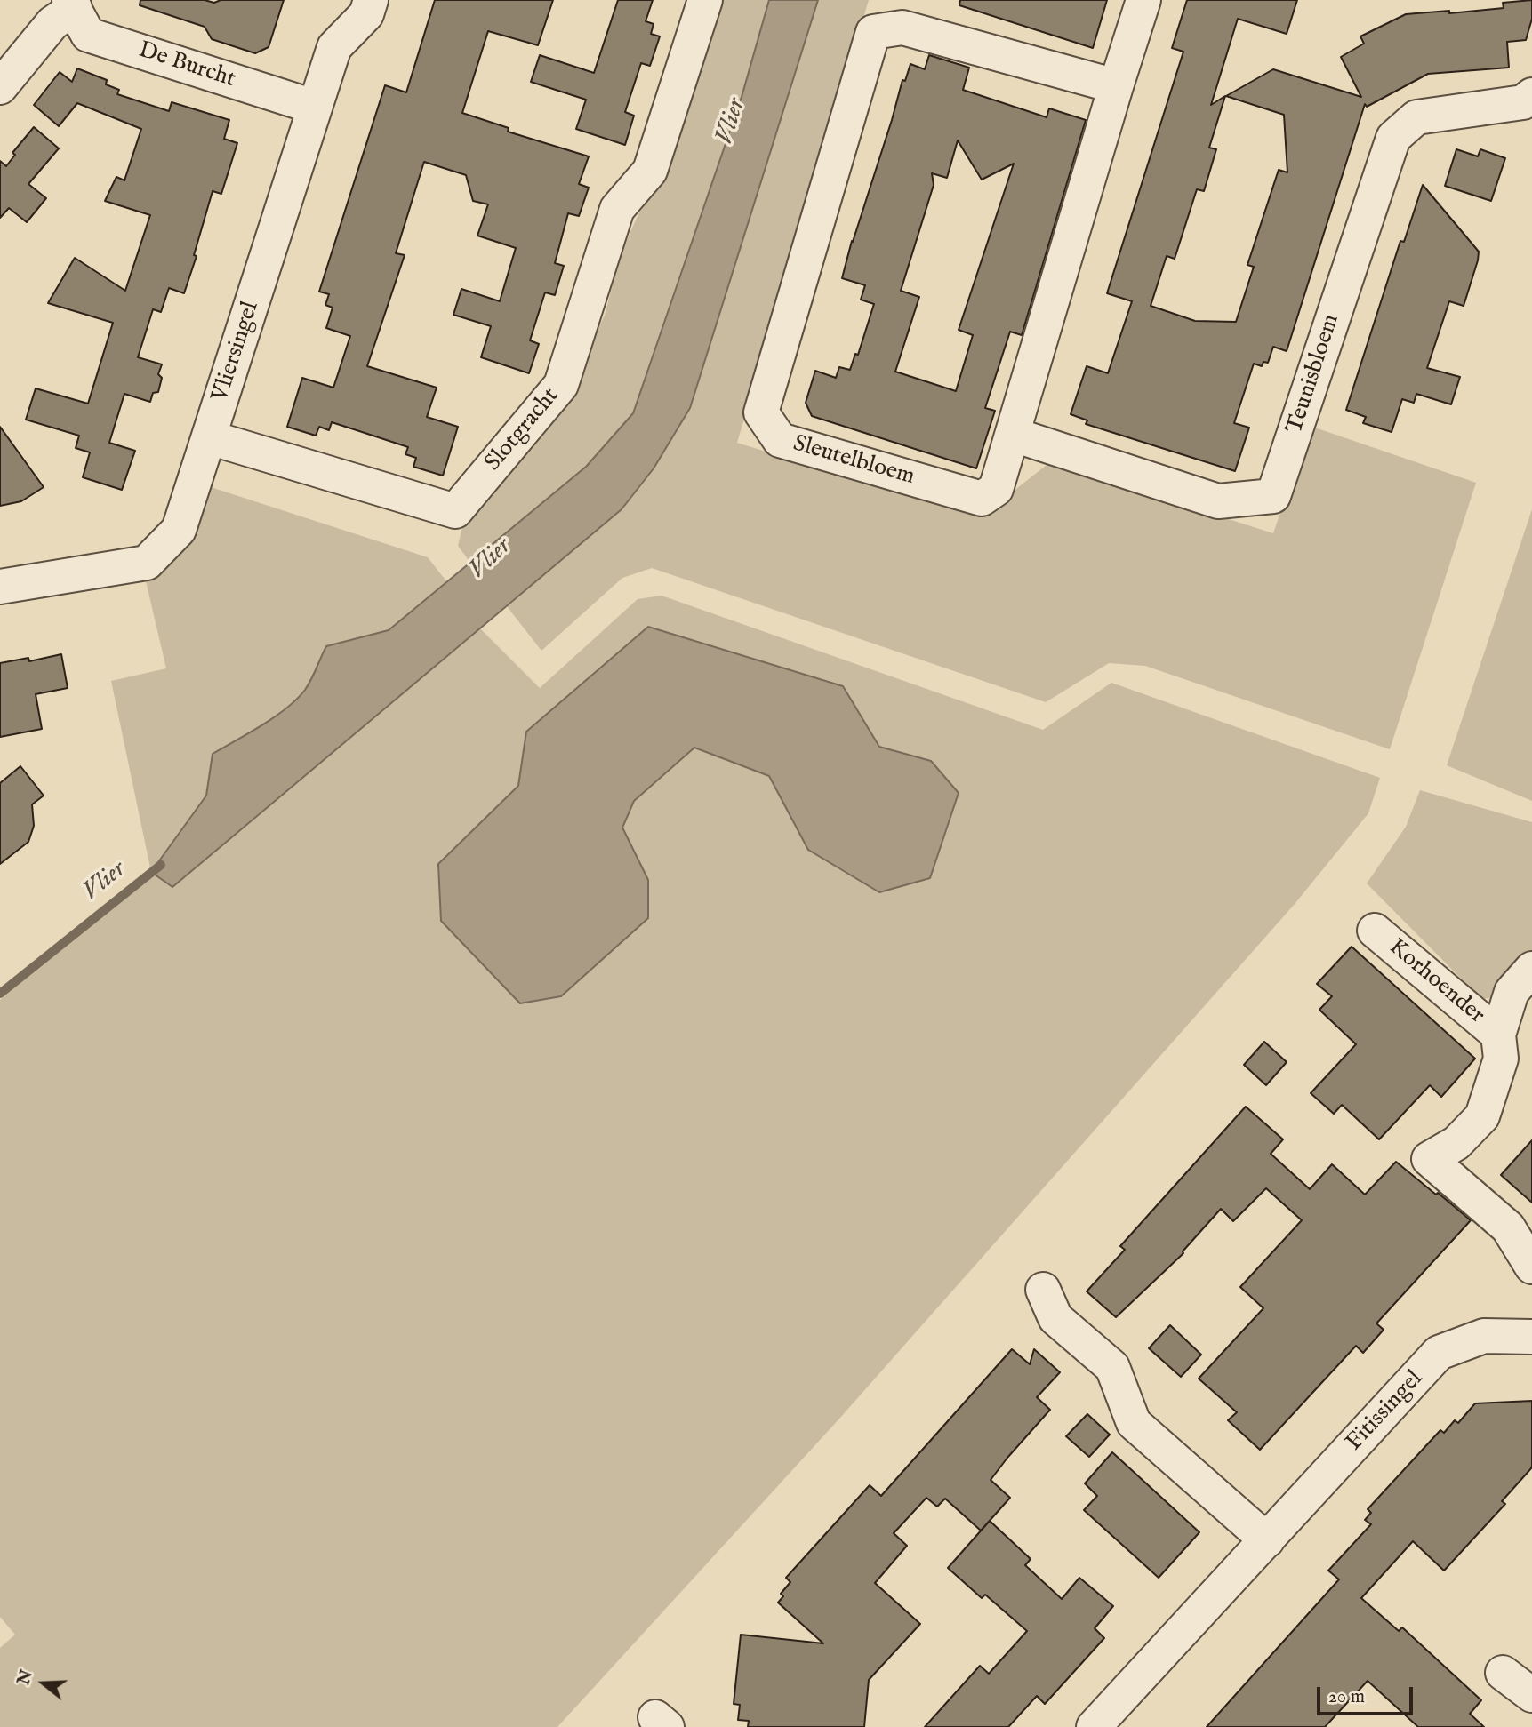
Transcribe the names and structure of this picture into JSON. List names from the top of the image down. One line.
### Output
{"streets":{"street":["De Burcht","Vliersingel","Teunisbloem","Slotgracht","Sleutelbloem","Korhoender","Fitissingel"]},"crossings":[["De Burcht","Vliersingel"],["Vliersingel","Slotgracht"],["Teunisbloem","Sleutelbloem"]],"water":["Vlier"],"scale_bar":"20 m","north":"left"}
